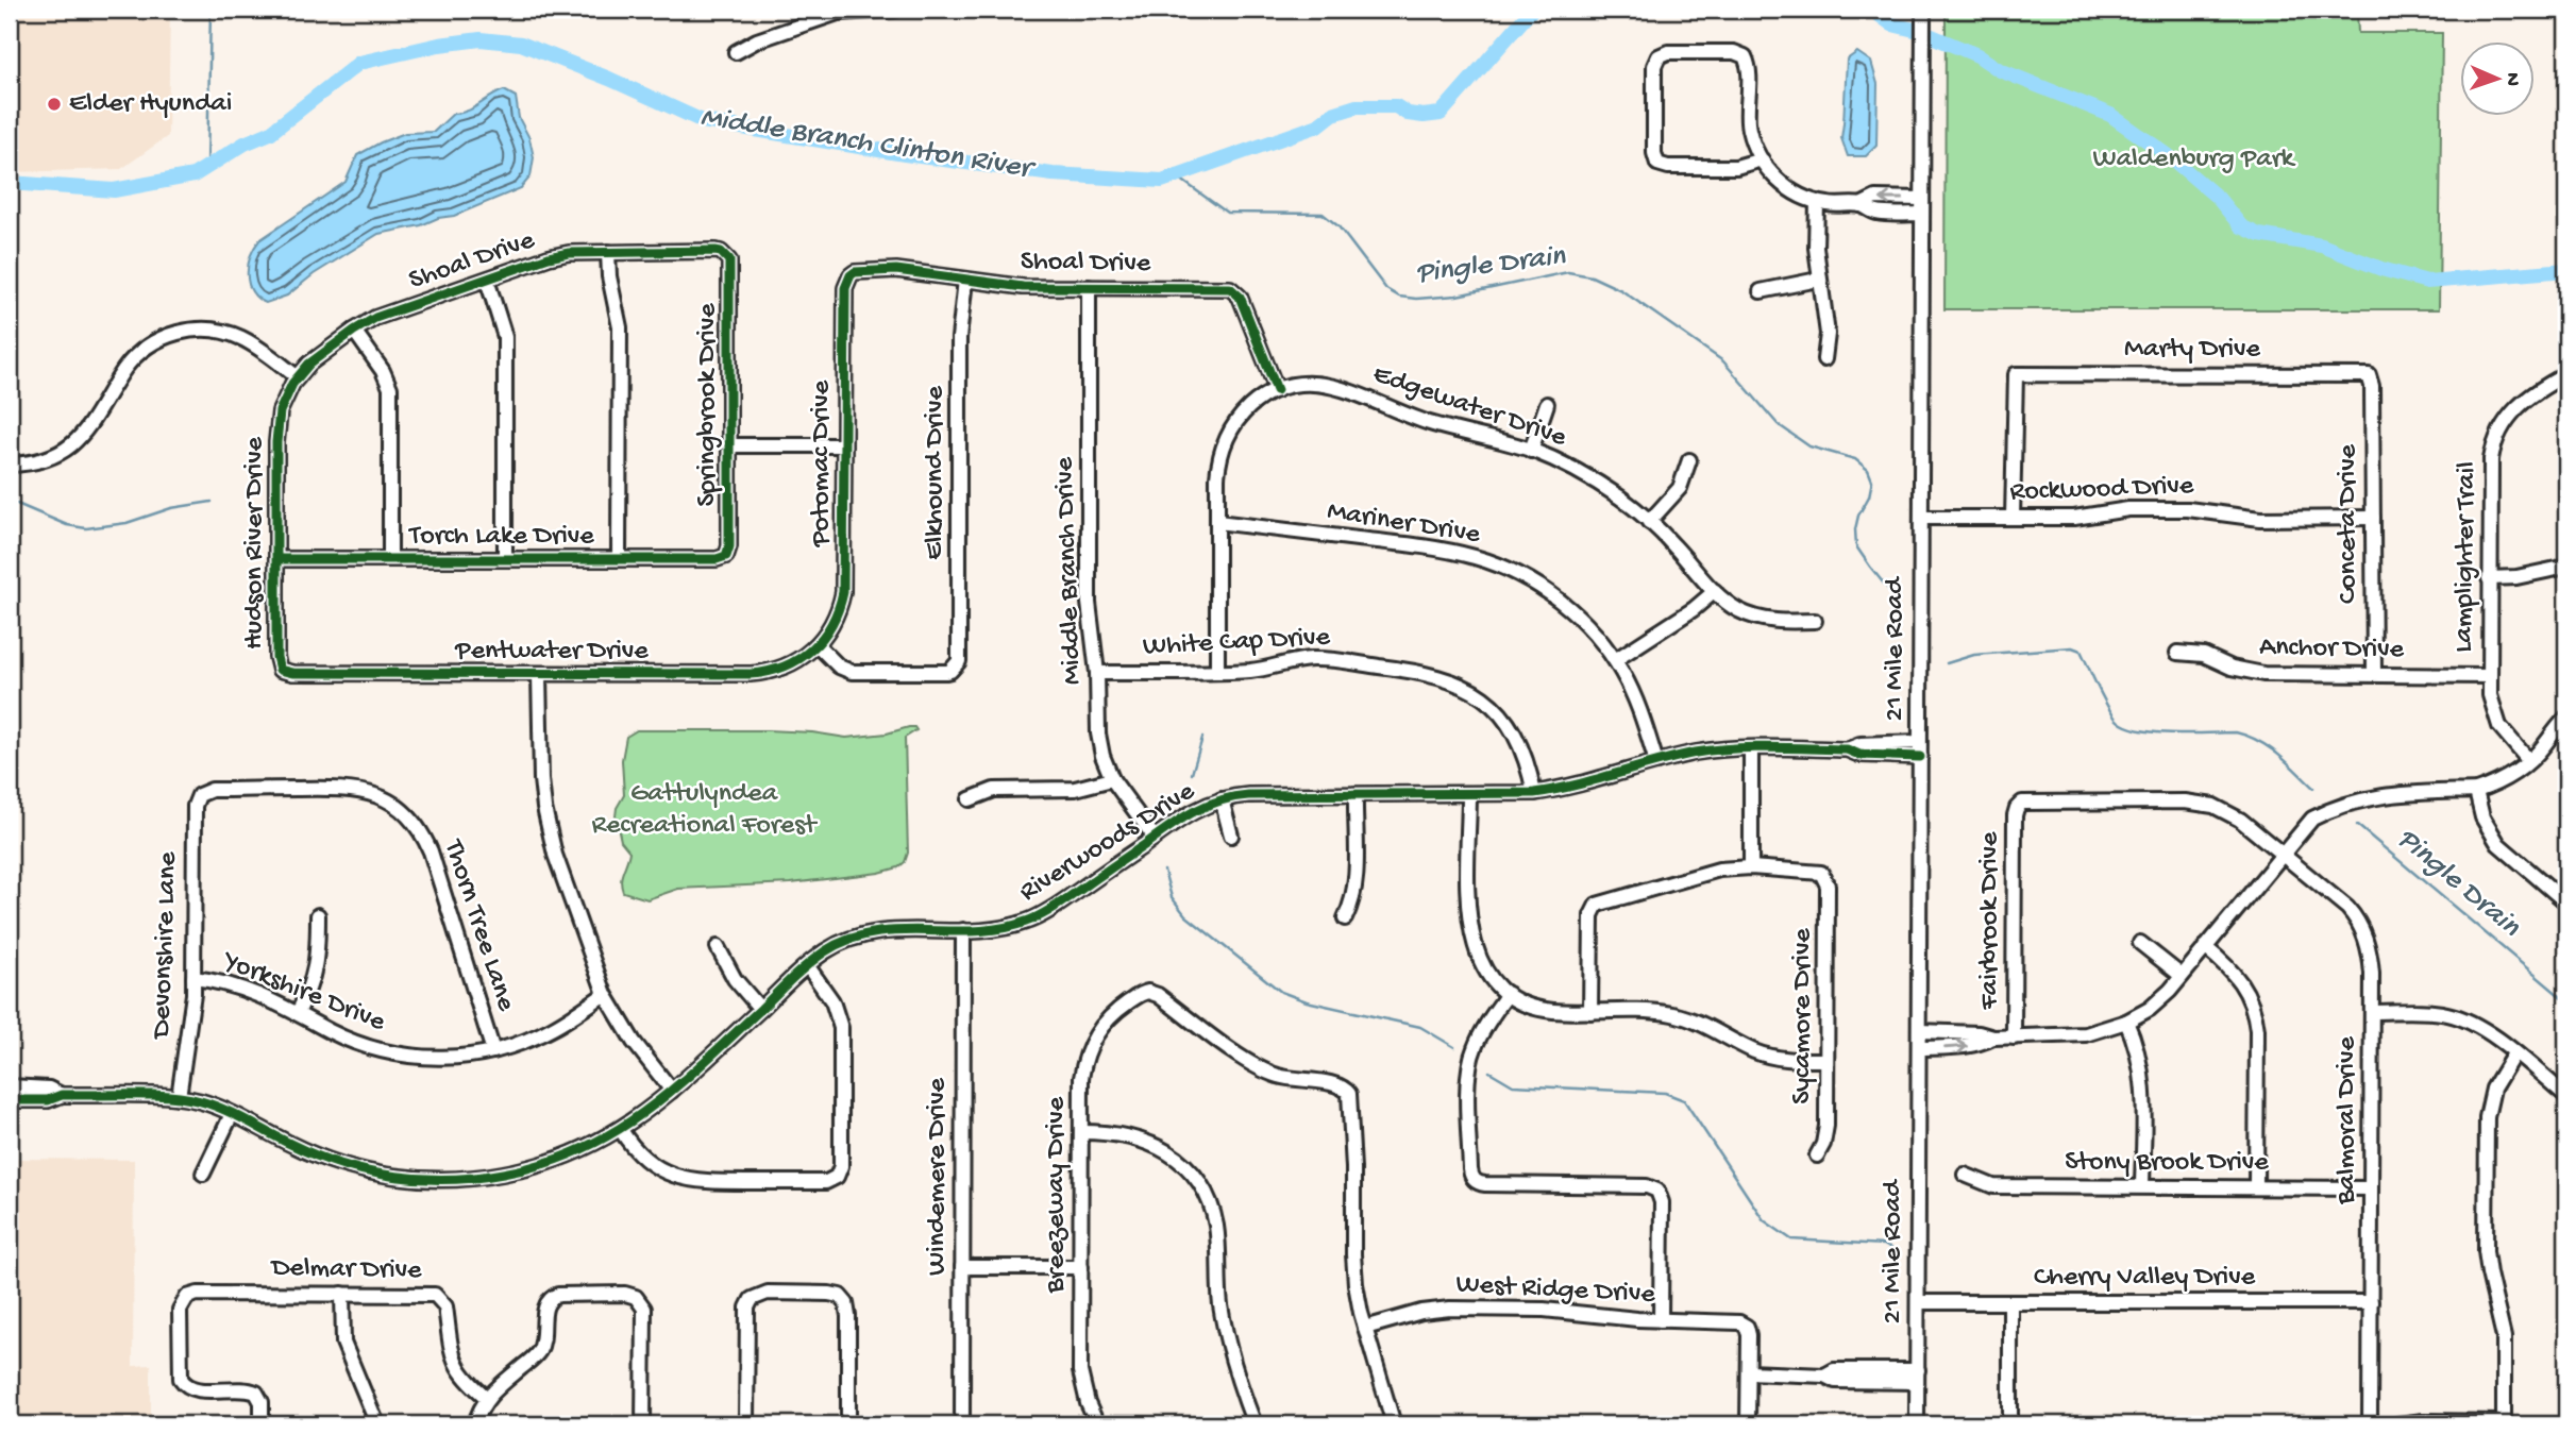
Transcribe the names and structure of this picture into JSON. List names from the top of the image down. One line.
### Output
{"streets":{"street":["Shoal Drive","Marty Drive","Springbrook Drive","Edgewater Drive","Potomac Drive","Elkhound Drive","Rockwood Drive","Mariner Drive","Conceta Drive","Torch Lake Drive","Hudson River Drive","Lamplighter Trail","Middle Branch Drive","White Cap Drive","21 Mile Road","Anchor Drive","Pentwater Drive","Riverwoods Drive","Fairbrook Drive","Thorn Tree Lane","Devonshire Lane","Yorkshire Drive","Sycamore Drive","Balmoral Drive","Stony Brook Drive","Windemere Drive","Breezeway Drive","Delmar Drive","Cherry Valley Drive","West Ridge Drive"]},"crossings":[["Shoal Drive","Springbrook Drive"],["Shoal Drive","Edgewater Drive"],["Shoal Drive","Potomac Drive"],["Shoal Drive","Elkhound Drive"],["Shoal Drive","Hudson River Drive"],["Shoal Drive","Middle Branch Drive"],["Marty Drive","Rockwood Drive"],["Marty Drive","Conceta Drive"],["Springbrook Drive","Torch Lake Drive"],["Potomac Drive","Elkhound Drive"],["Potomac Drive","Pentwater Drive"],["Elkhound Drive","Pentwater Drive"],["Rockwood Drive","Conceta Drive"],["Rockwood Drive","21 Mile Road"],["Mariner Drive","Riverwoods Drive"],["Conceta Drive","Anchor Drive"],["Torch Lake Drive","Hudson River Drive"],["Hudson River Drive","Pentwater Drive"],["Lamplighter Trail","Anchor Drive"],["Middle Branch Drive","White Cap Drive"],["Middle Branch Drive","Riverwoods Drive"],["White Cap Drive","Riverwoods Drive"],["21 Mile Road","Riverwoods Drive"],["21 Mile Road","Cherry Valley Drive"],["Riverwoods Drive","Devonshire Lane"],["Riverwoods Drive","Windemere Drive"],["Fairbrook Drive","Balmoral Drive"],["Thorn Tree Lane","Devonshire Lane"],["Thorn Tree Lane","Yorkshire Drive"],["Devonshire Lane","Yorkshire Drive"],["Balmoral Drive","Stony Brook Drive"],["Balmoral Drive","Cherry Valley Drive"],["Breezeway Drive","West Ridge Drive"]],"water":["Middle Branch Clinton River","Pingle Drain"],"parks":["Waldenburg Park","Gattulyndea Recreational Forest"],"places":["Elder Hyundai"],"north":"right"}
